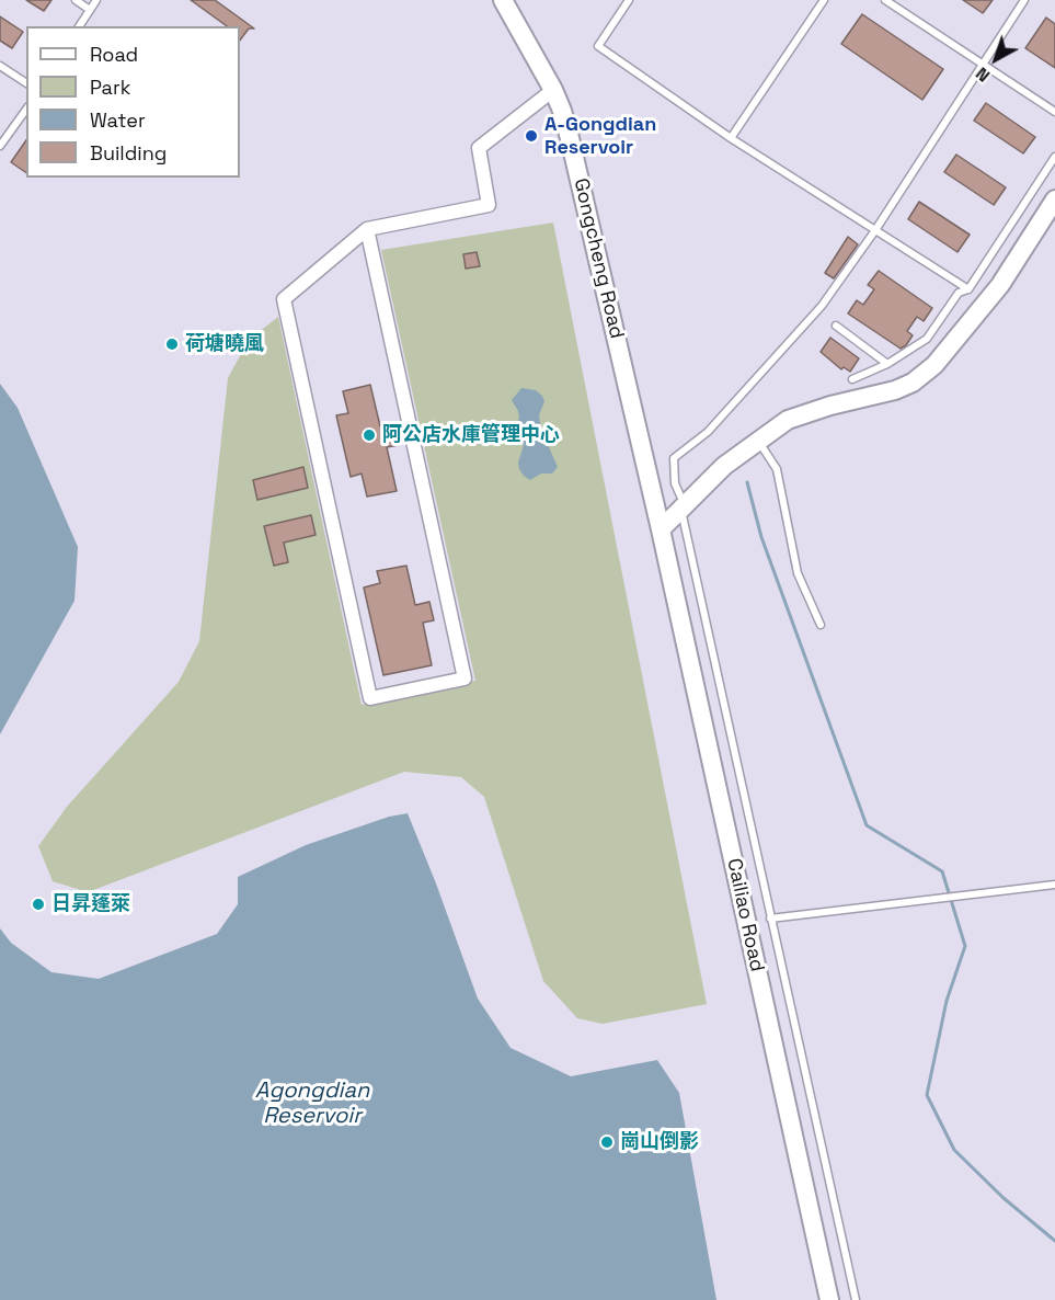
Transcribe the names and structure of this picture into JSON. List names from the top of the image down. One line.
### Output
{"streets":{"street":["Gongcheng Road","Cailiao Road"]},"crossings":[["Gongcheng Road","Cailiao Road"]],"water":["Agongdian Reservoir"],"places":["A-Gongdian Reservoir","荷塘曉風","阿公店水庫管理中心","日昇蓬萊","崗山倒影"],"legend":["Road","Park","Water","Building"],"north":"bottom left"}
